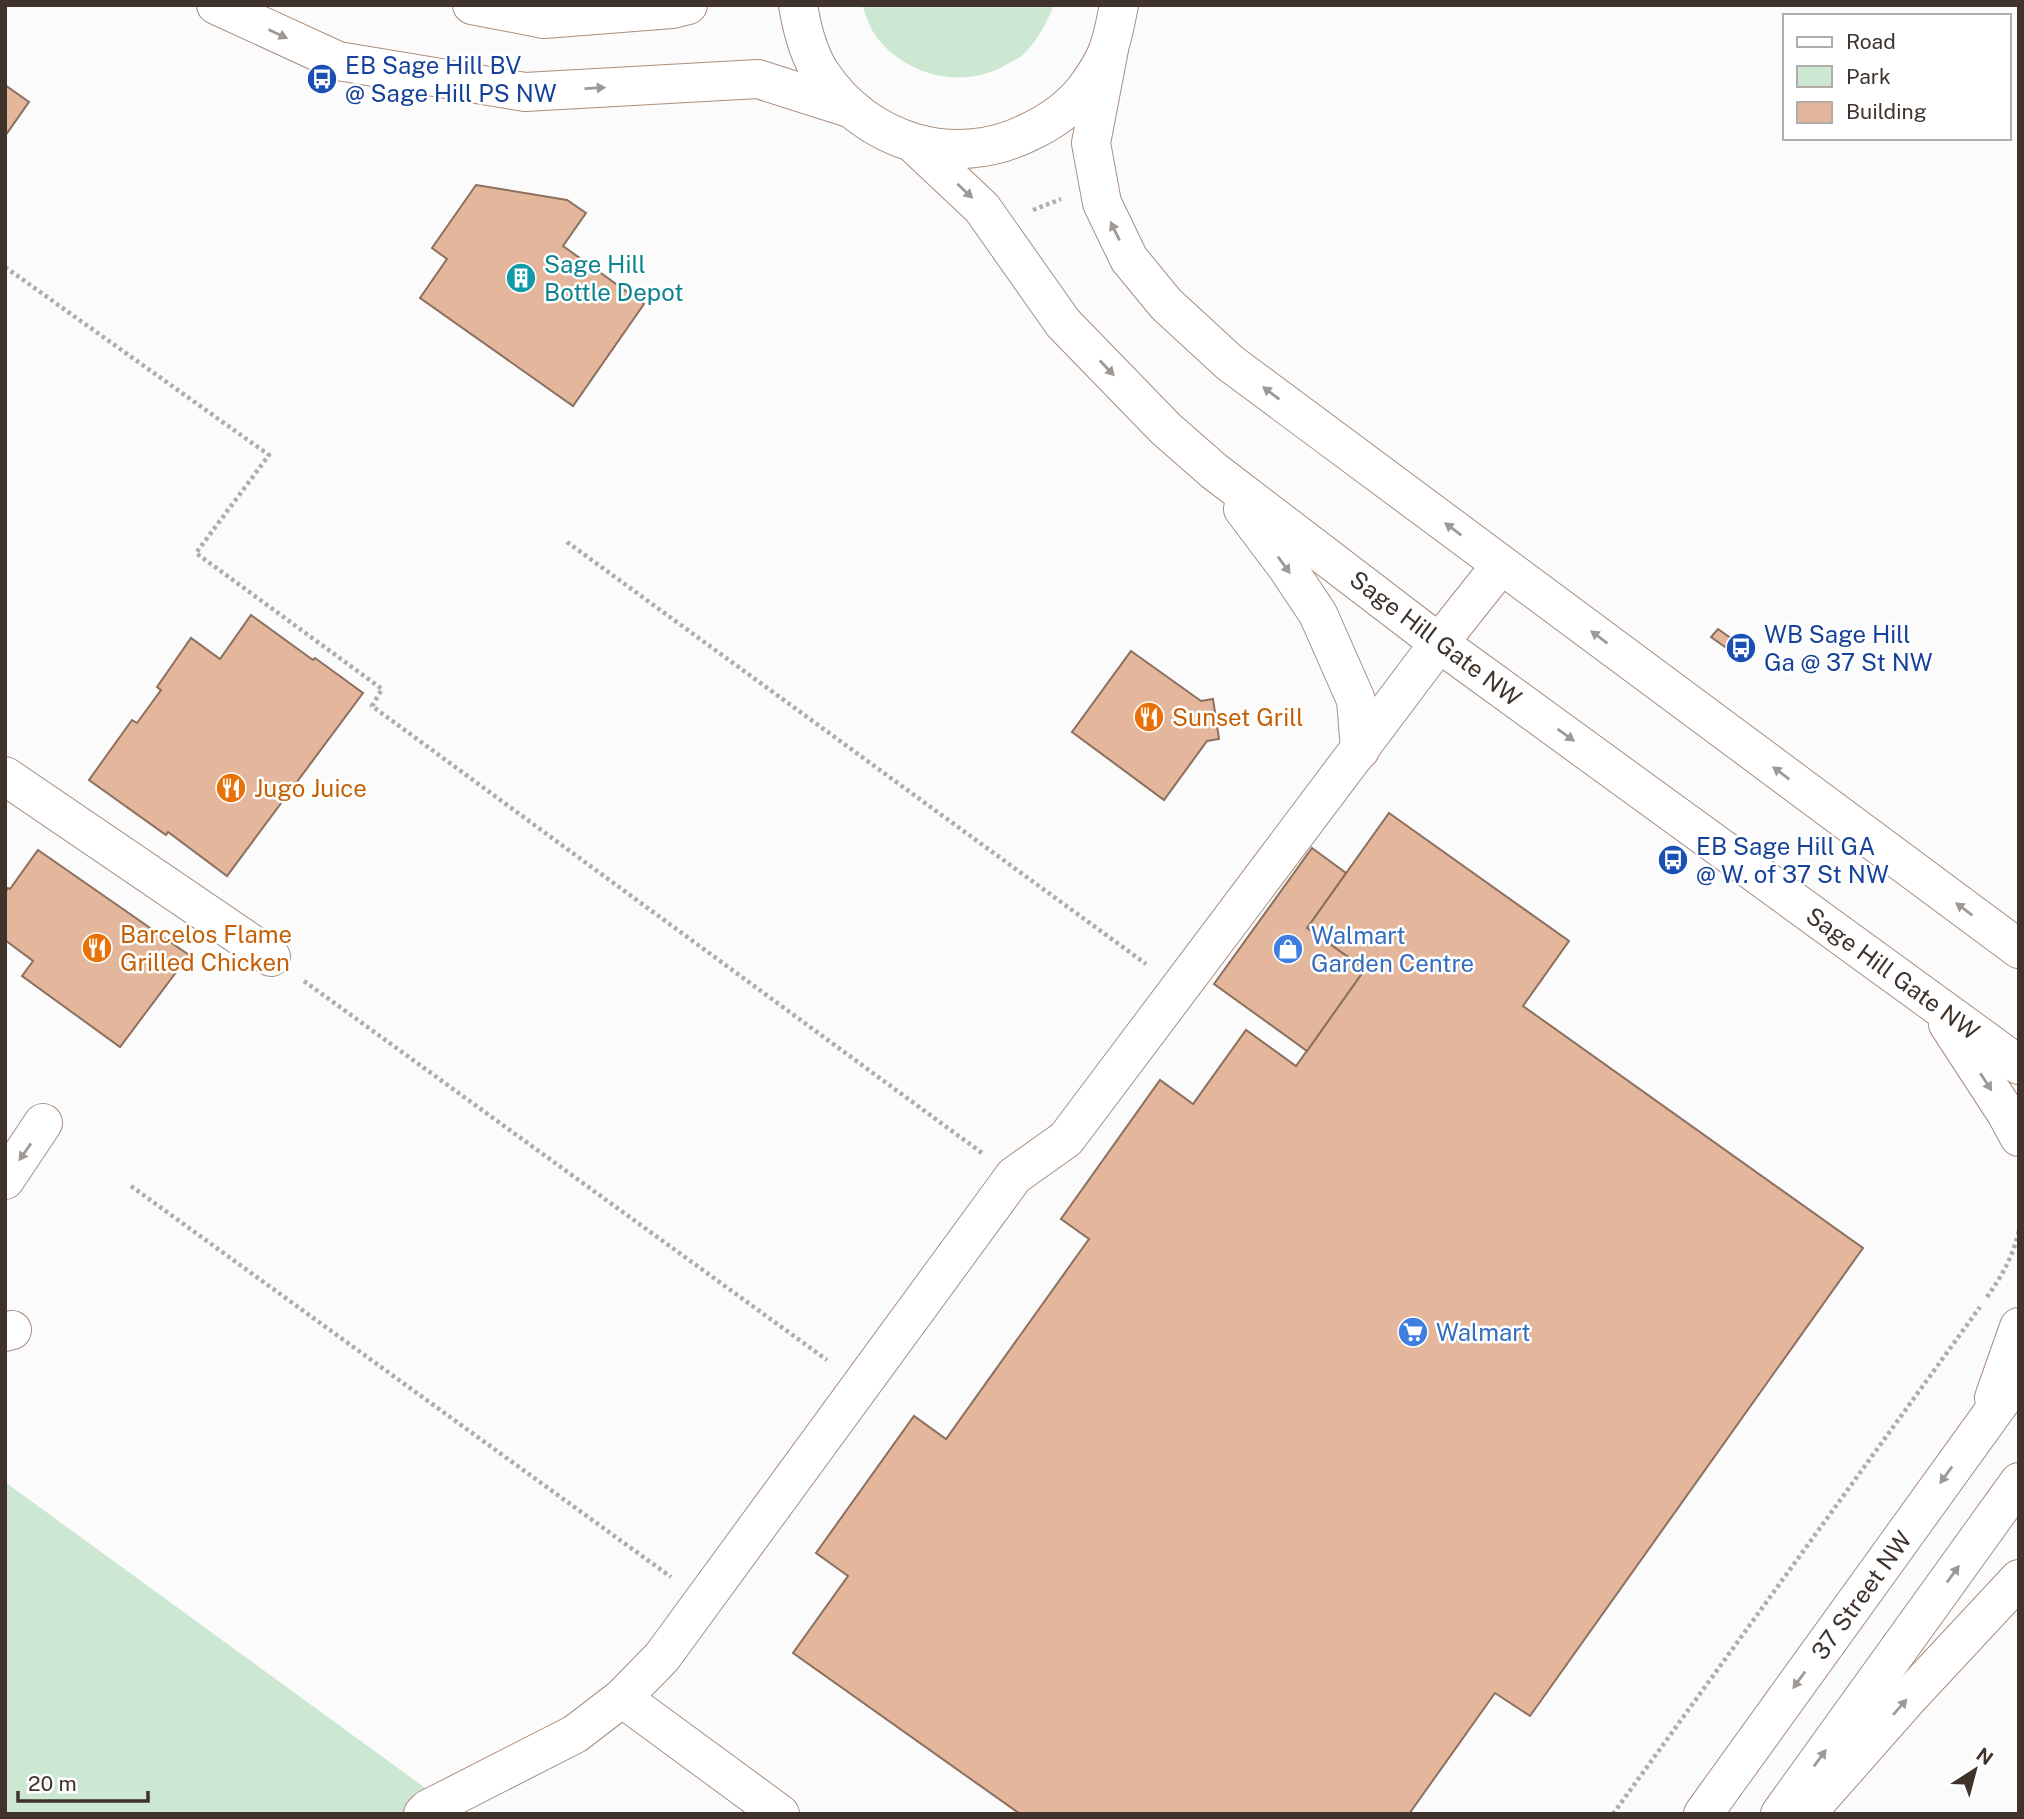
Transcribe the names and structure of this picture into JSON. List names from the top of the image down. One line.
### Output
{"streets":{"street":["Sage Hill Gate NW","37 Street NW"]},"places":{"bus stop":["EB Sage Hill BV @ Sage Hill PS NW","WB Sage Hill Ga @ 37 St NW","EB Sage Hill GA @ W. of 37 St NW"],"building":["Sage Hill Bottle Depot"],"restaurant":["Sunset Grill","Jugo Juice","Barcelos Flame Grilled Chicken"],"shop":["Walmart Garden Centre"],"supermarket":["Walmart"]},"legend":["Road","Park","Building"],"scale_bar":"20 m","north":"top right"}
